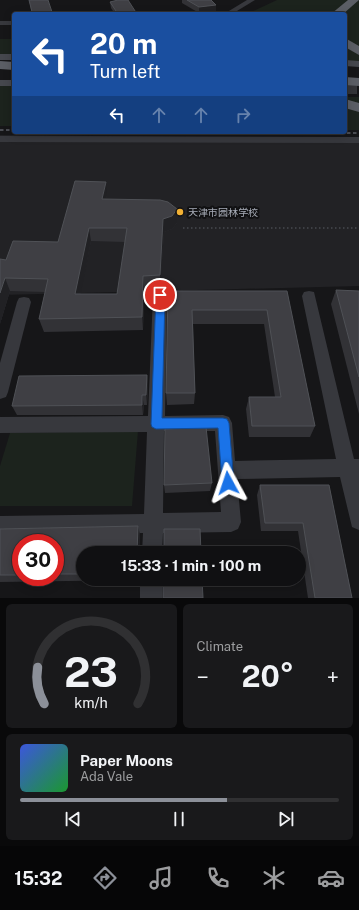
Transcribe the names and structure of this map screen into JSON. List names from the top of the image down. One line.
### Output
{"places":["天津市园林学校"],"page":{"turn":["20 m","Turn left"],"limit":"30","trip":"15:33 · 1 min · 100 m","tile":"Climate","heat":["−","20°","+"],"song":["Paper Moons","Ada Vale"],"tabs":"15:32","gauge":["23","km/h"]}}
